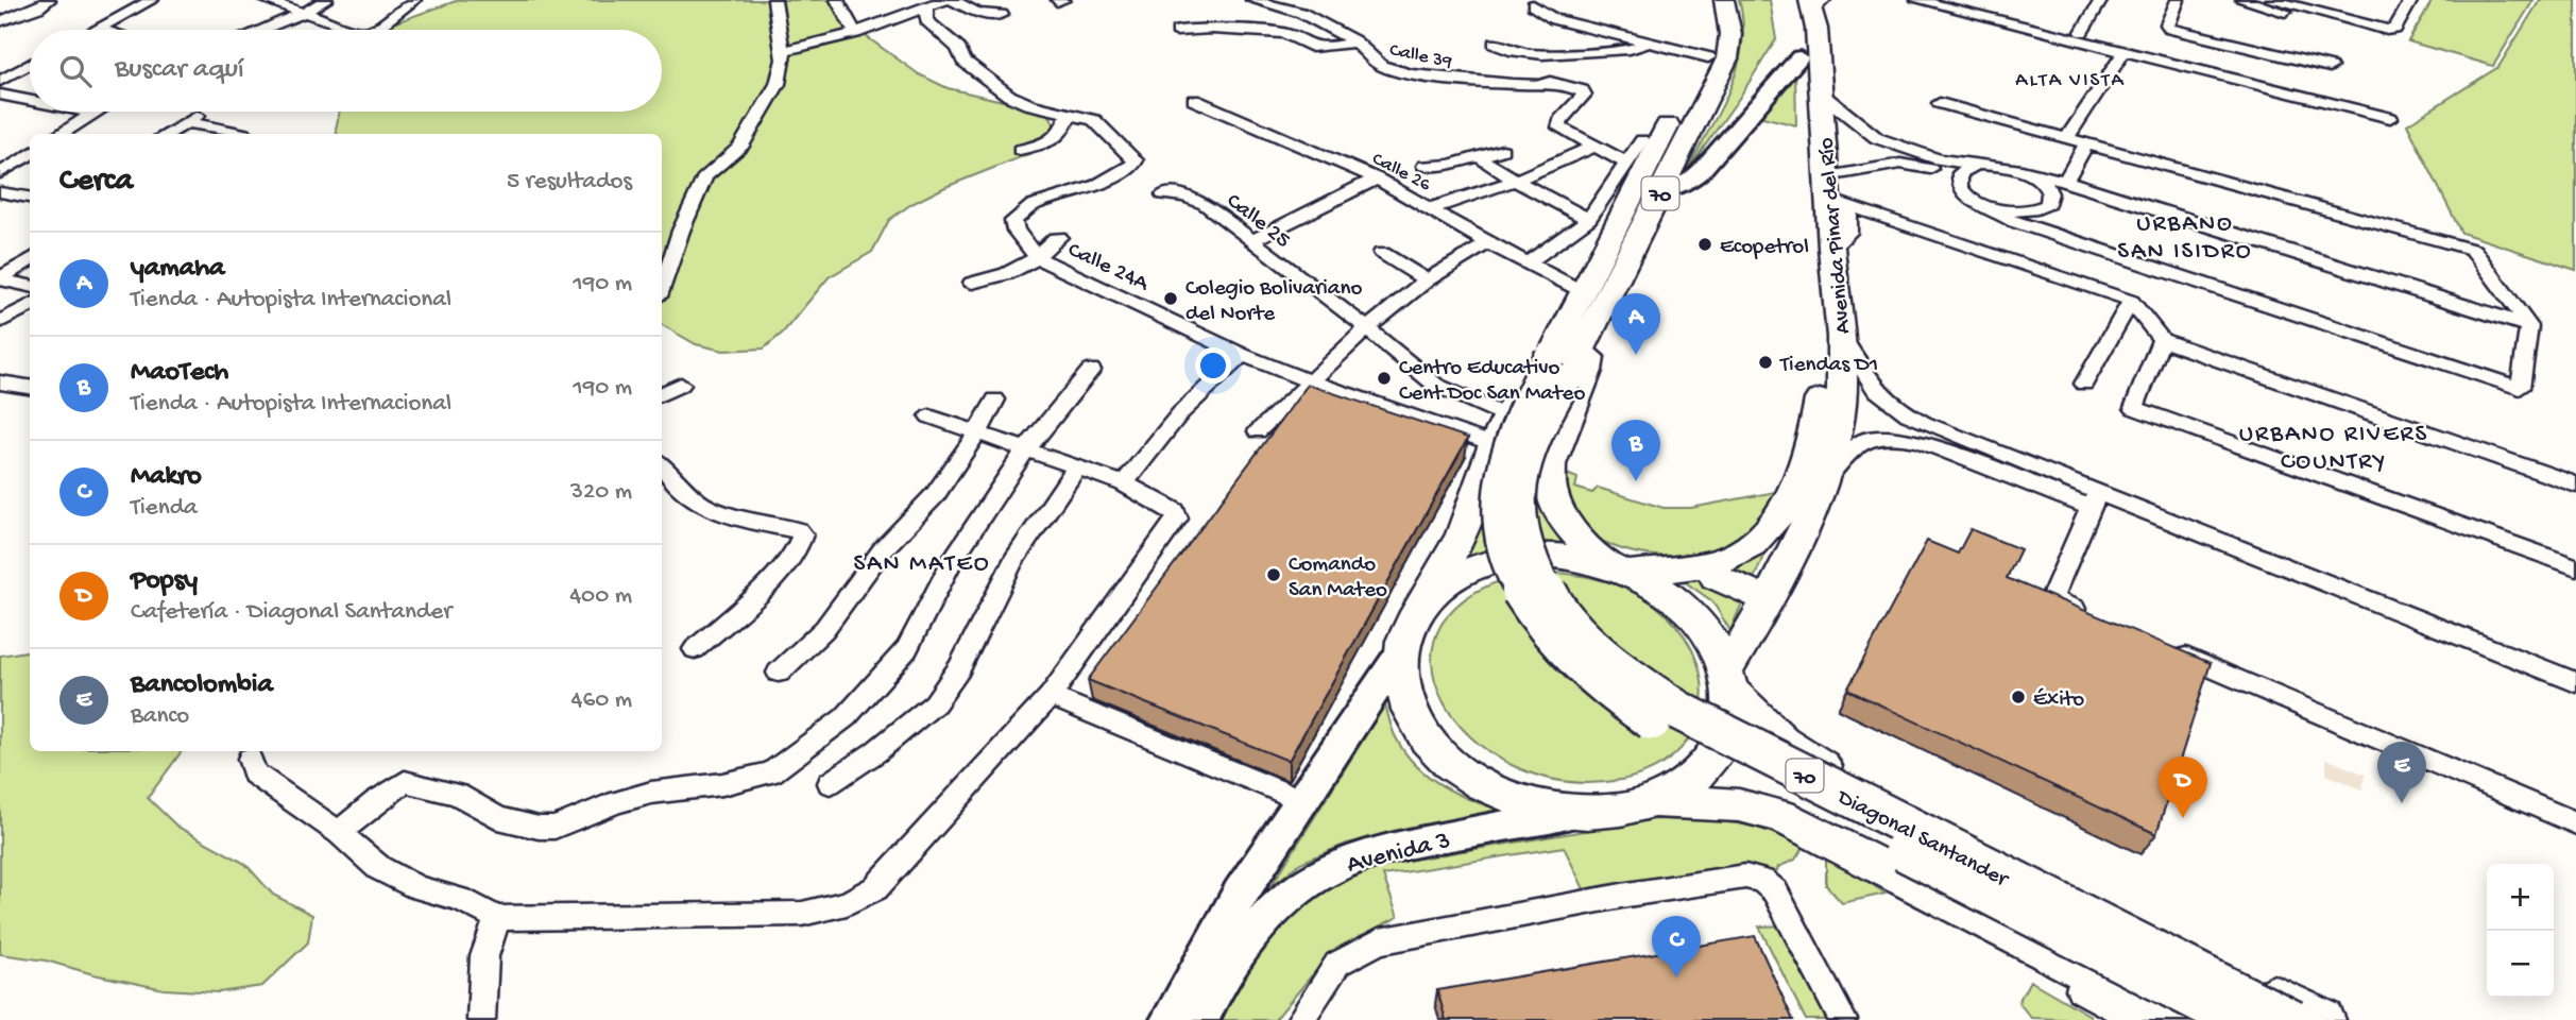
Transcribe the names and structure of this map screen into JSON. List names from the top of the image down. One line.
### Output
{"streets":{"main road":["70","Avenida Pinar del Río","Diagonal Santander","Avenida 3"],"street":["Calle 39","Calle 26","Calle 25","Calle 24A"]},"crossings":[["Calle 26","70"],["70","Diagonal Santander"]],"districts":["ALTA VISTA","URBANO SAN ISIDRO","URBANO RIVERS COUNTRY","SAN MATEO"],"places":["Ecopetrol","Colegio Bolivariano del Norte","Tiendas D1","Centro Educativo Cent Doc San Mateo","Comando San Mateo","Éxito"],"page":{"search":"Buscar aquí","heading":["Cerca","5 resultados"],"list":[{"mark":"A","name":"yamaha","note":"Tienda · Autopista Internacional","value":"190 m"},{"mark":"B","name":"MaoTech","note":"Tienda · Autopista Internacional","value":"190 m"},{"mark":"C","name":"Makro","note":"Tienda","value":"320 m"},{"mark":"D","name":"Popsy","note":"Cafetería · Diagonal Santander","value":"400 m"},{"mark":"E","name":"Bancolombia","note":"Banco","value":"460 m"}],"pins":["A","B","E","D","C"],"map_buttons":["+","−"]}}
